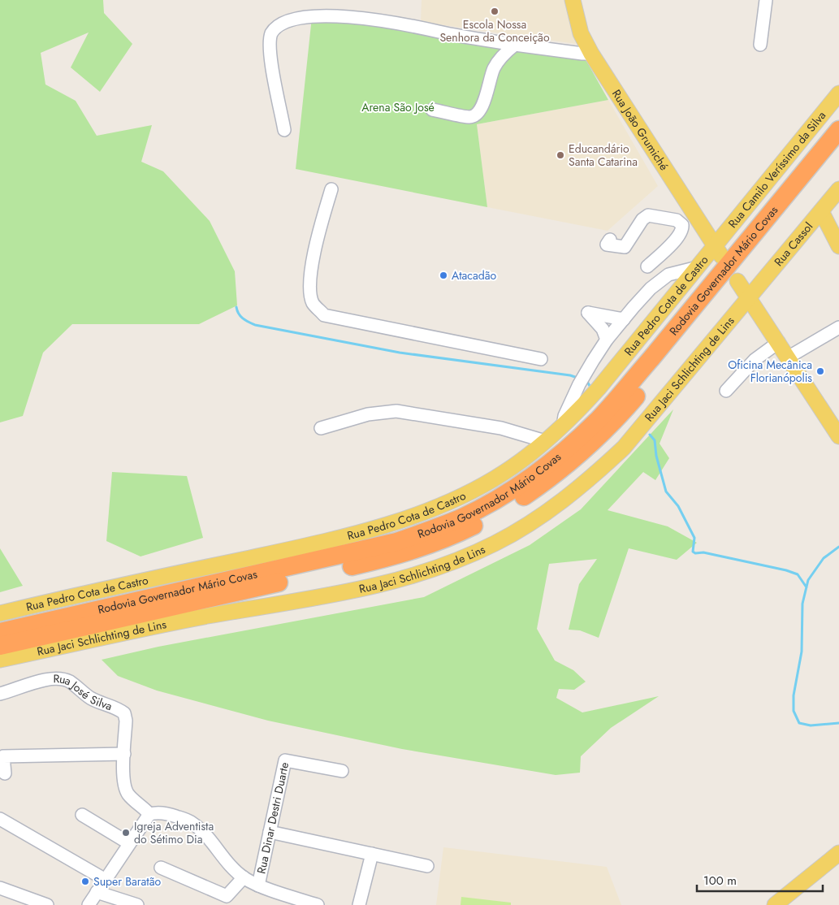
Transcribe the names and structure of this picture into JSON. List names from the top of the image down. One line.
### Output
{"streets":{"highway":["Rodovia Governador Mário Covas"],"main road":["Rua João Grumiché","Rua Camilo Veríssimo da Silva","Rua Cassol","Rua Pedro Cota de Castro","Rua Jaci Schlichting de Lins"],"street":["Rua José Silva","Rua Dinar Destri Duarte"]},"crossings":[["Rua João Grumiché","Rua Camilo Veríssimo da Silva"],["Rua João Grumiché","Rua Pedro Cota de Castro"],["Rua Camilo Veríssimo da Silva","Rua Pedro Cota de Castro"],["Rua Cassol","Rua Jaci Schlichting de Lins"]],"parks":["Arena São José"],"places":["Escola Nossa Senhora da Conceição","Educandário Santa Catarina","Atacadão","Oficina Mecânica Florianópolis","Igreja Adventista do Sétimo Dia","Super Baratão"],"scale_bar":"100 m"}
